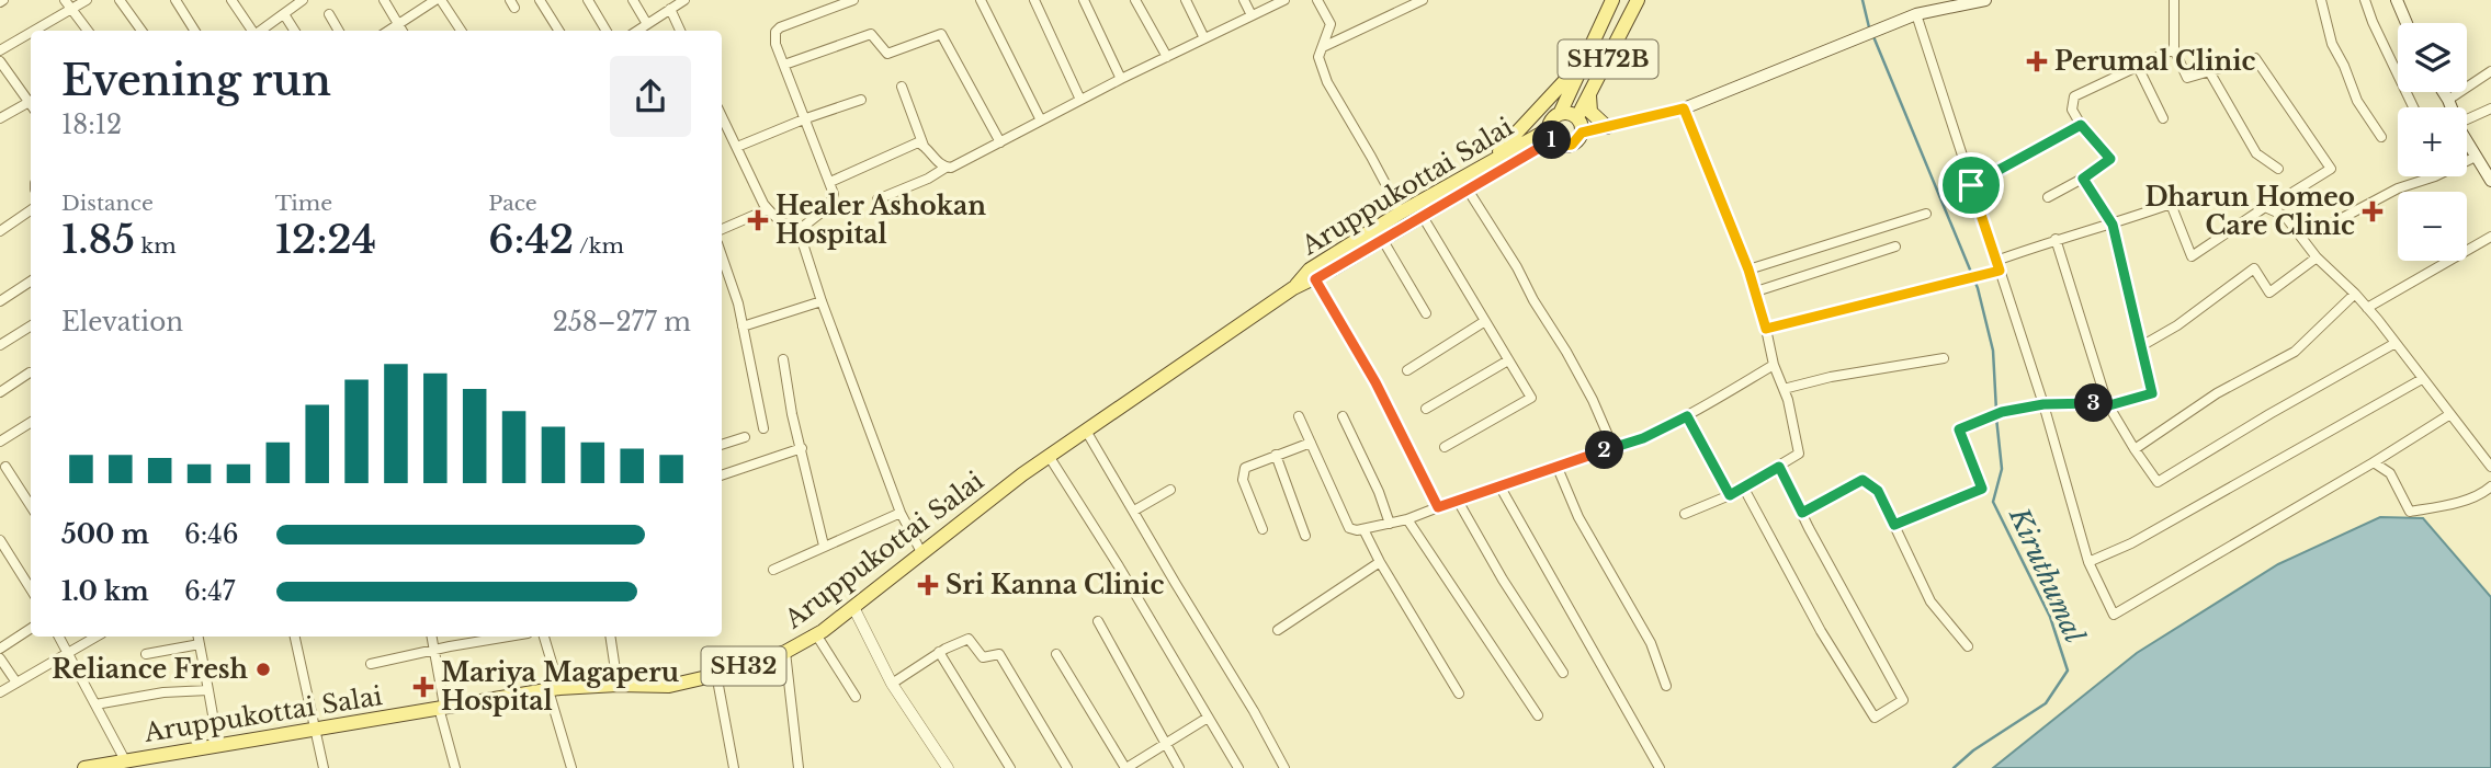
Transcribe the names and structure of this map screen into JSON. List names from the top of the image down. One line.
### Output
{"streets":{"main road":["SH72B","Aruppukottai Salai","SH32"]},"crossings":[["SH72B","Aruppukottai Salai"],["SH72B","SH32"],["Aruppukottai Salai","SH32"]],"water":["Kiruthumal"],"places":{"health":["Perumal Clinic","Dharun Homeo Care Clinic","Healer Ashokan Hospital","Sri Kanna Clinic","Mariya Magaperu Hospital"],"other":["Reliance Fresh"]},"page":{"map_buttons":["+","−"],"heading":["Evening run","18:12"],"pins":["1","3","2"],"stats":[["Distance","1.85 km"],["Time","12:24"],["Pace","6:42 /km"]],"chart":["Elevation","258–277 m"],"list":[{"name":"500 m","note":"6:46"},{"name":"1.0 km","note":"6:47"}]}}
